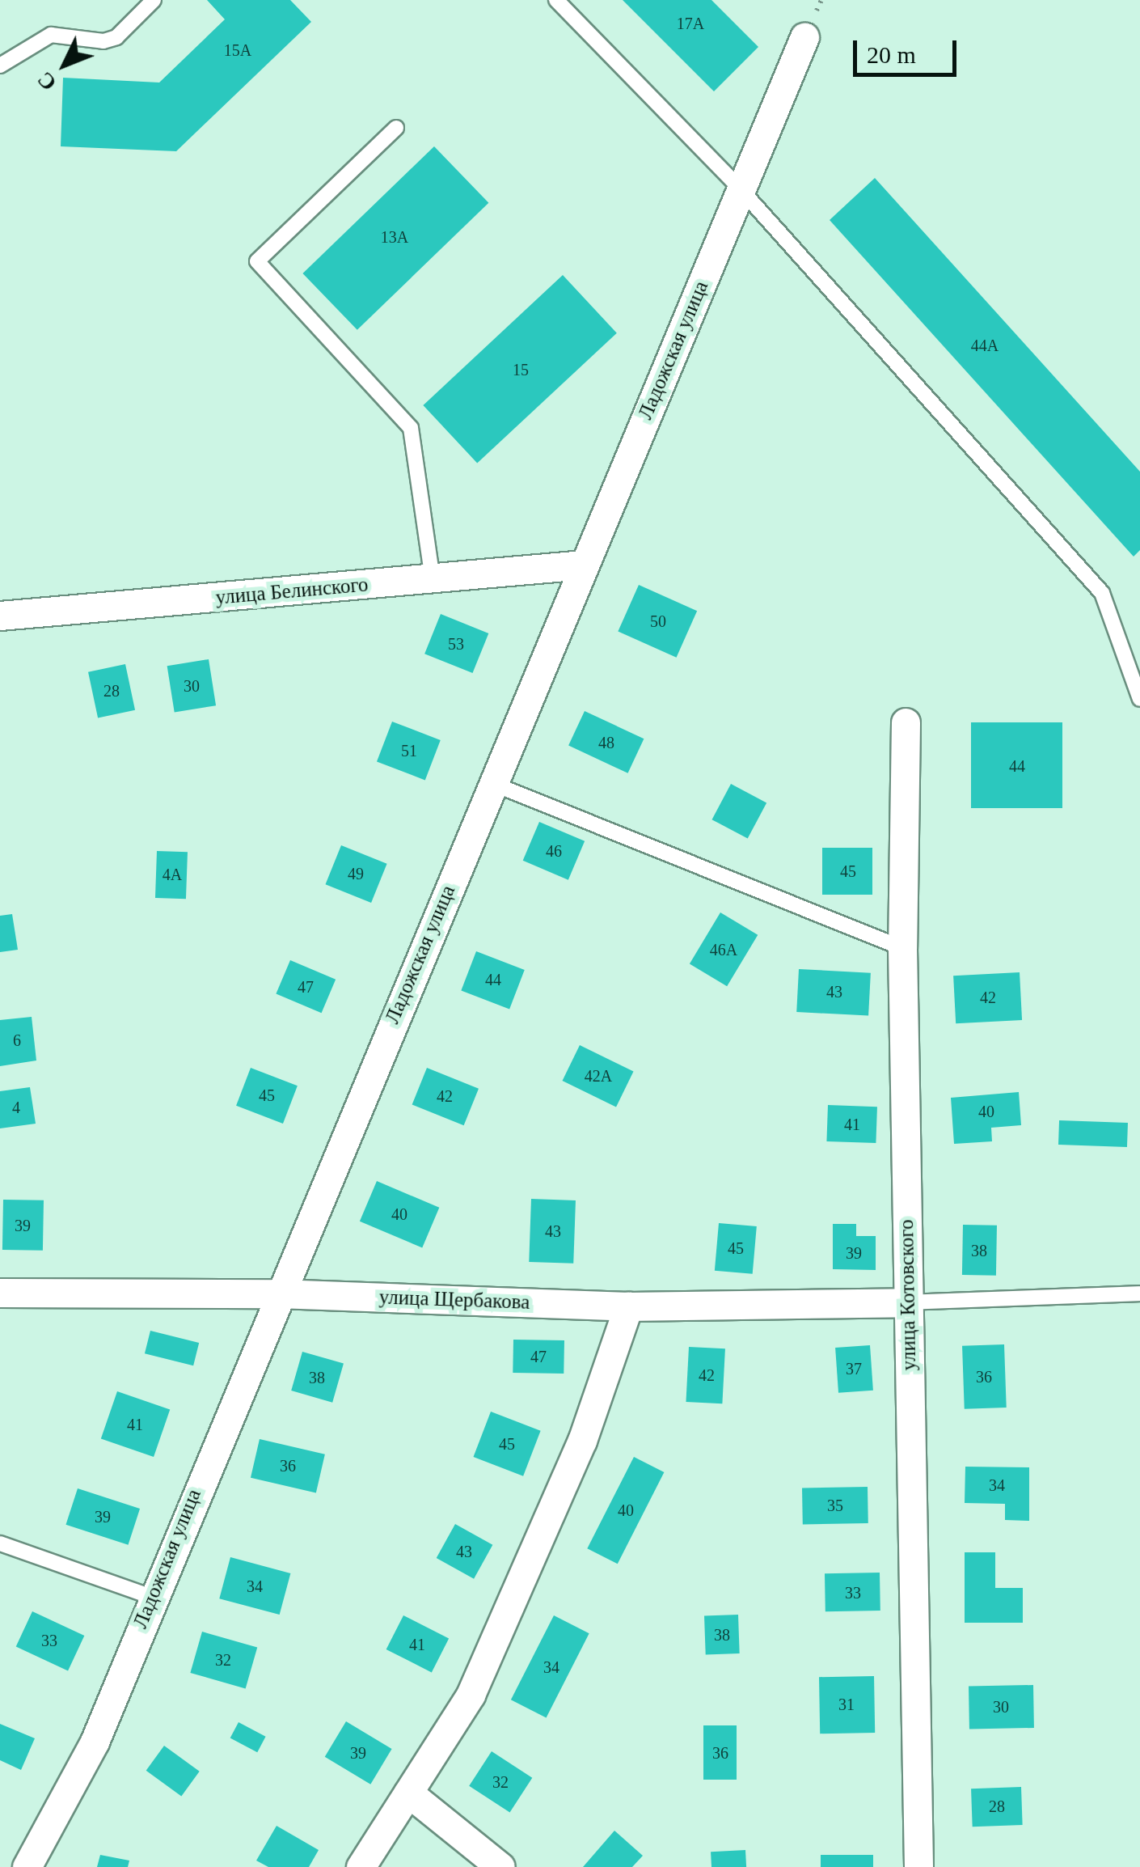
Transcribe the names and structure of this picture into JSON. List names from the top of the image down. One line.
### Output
{"streets":{"street":["Ладожская улица","улица Белинского","улица Котовского","улица Щербакова"]},"crossings":[["Ладожская улица","улица Белинского"],["Ладожская улица","улица Щербакова"],["улица Котовского","улица Щербакова"]],"house_numbers":["17А","15А","13А","44А","15","50","53","30","28","48","51","44","46","45","49","4А","46А","44","47","43","42","6","42А","45","42","4","40","41","40","39","43","45","38","39","47","37","42","36","38","41","45","36","34","35","40","39","43","34","33","38","33","41","32","34","31","30","39","36","32","28"],"scale_bar":"20 m","north":"bottom left"}
